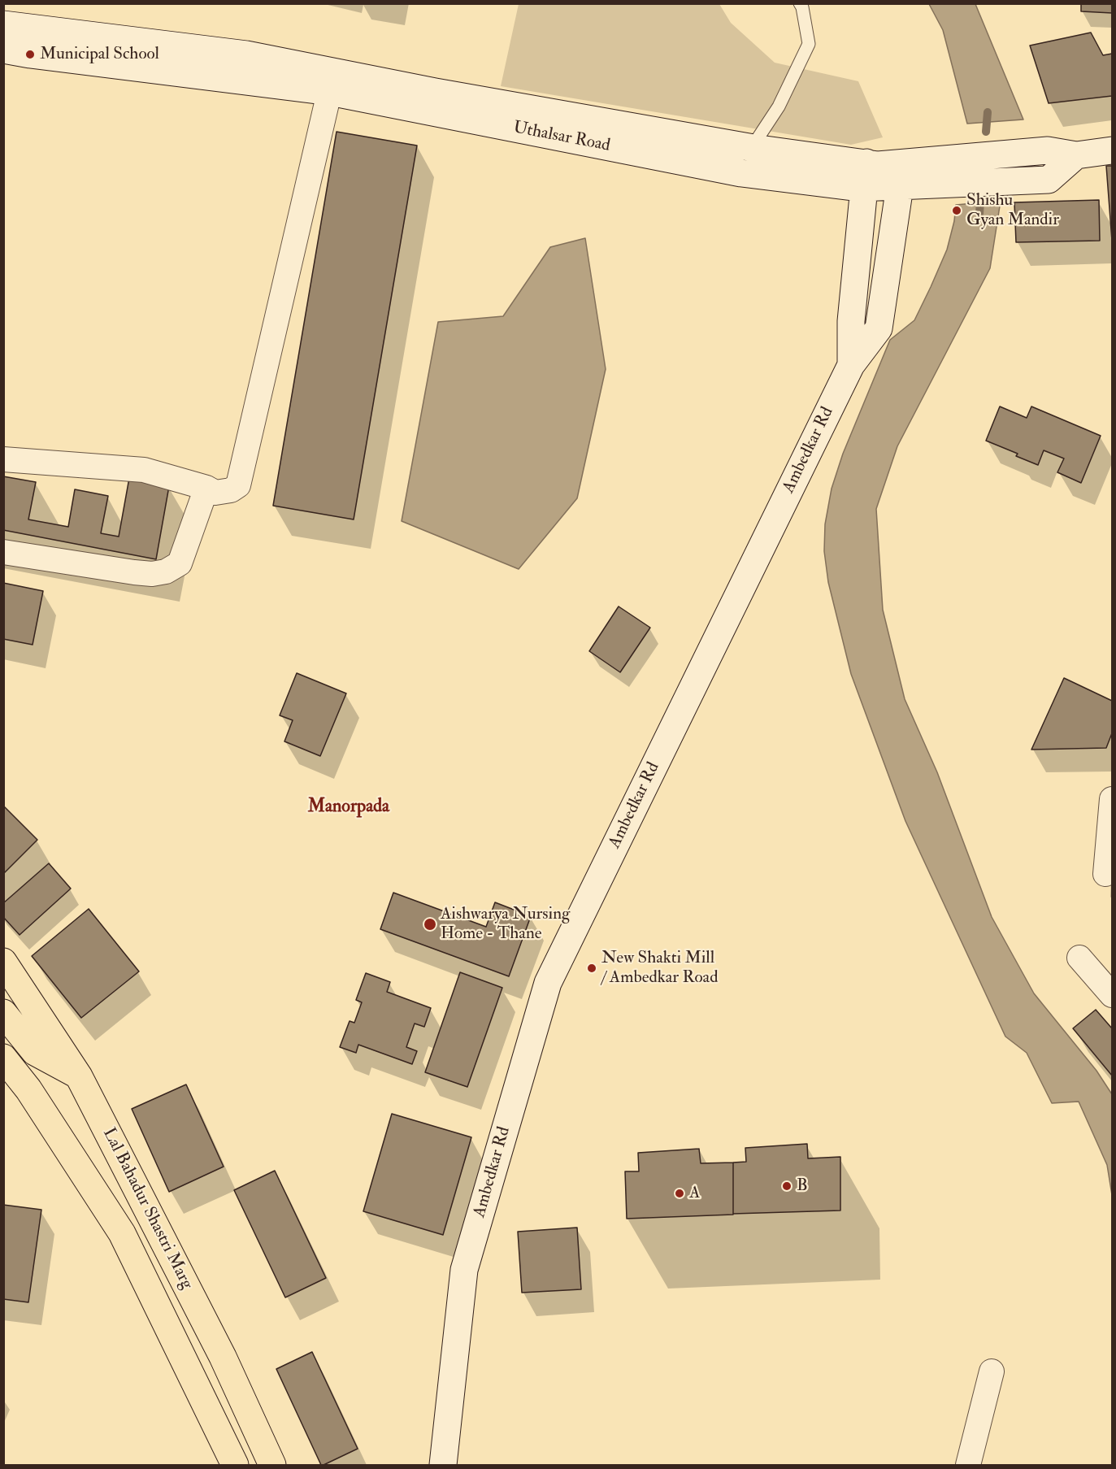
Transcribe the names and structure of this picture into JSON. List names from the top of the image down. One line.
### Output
{"streets":{"main road":["Uthalsar Road","Ambedkar Rd","Lal Bahadur Shastri Marg"]},"crossings":[["Uthalsar Road","Ambedkar Rd"]],"districts":["Manorpada"],"places":["Municipal School","Shishu Gyan Mandir","Aishwarya Nursing Home - Thane","New Shakti Mill / Ambedkar Road","B","A"]}
